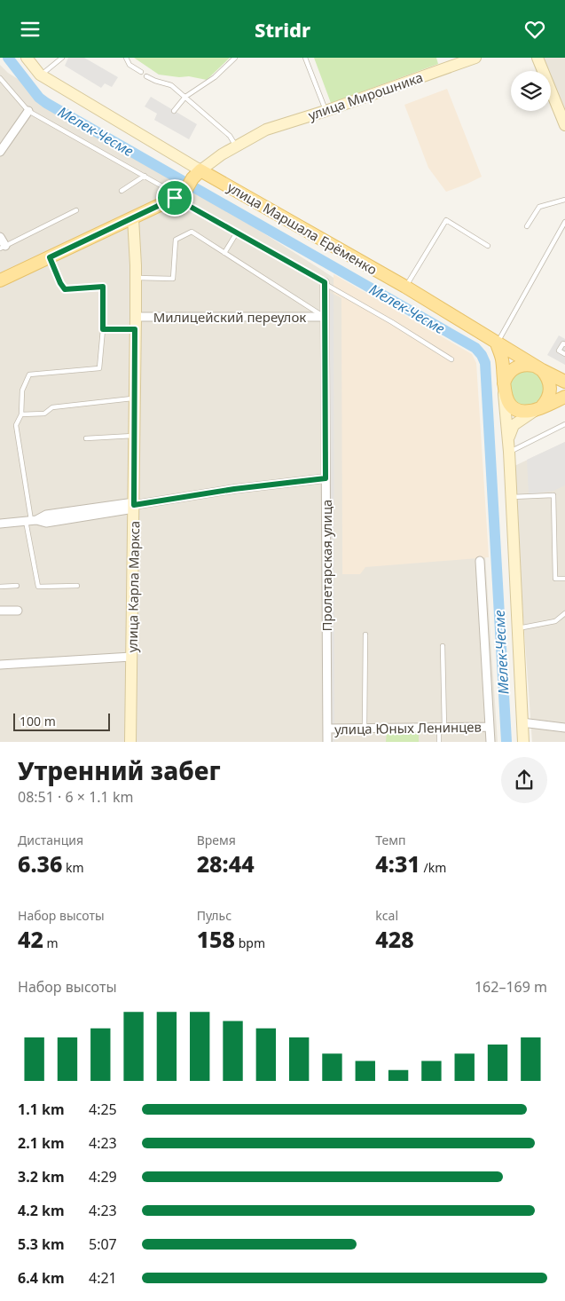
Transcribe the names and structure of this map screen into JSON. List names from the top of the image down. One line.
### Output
{"streets":{"main road":["улица Мирошника","улица Маршала Ерёменко","улица Карла Маркса"],"street":["Милицейский переулок","Пролетарская улица","улица Юных Ленинцев"]},"crossings":[["улица Мирошника","улица Маршала Ерёменко"],["Милицейский переулок","Пролетарская улица"],["Милицейский переулок","улица Карла Маркса"],["Пролетарская улица","улица Юных Ленинцев"]],"water":["Мелек-Чесме"],"scale_bar":"100 m","page":{"header":"Stridr","scale":"100 m","heading":["Утренний забег","08:51 · 6 × 1.1 km"],"stats":[["Дистанция","6.36 km"],["Время","28:44"],["Темп","4:31 /km"],["Набор высоты","42 m"],["Пульс","158 bpm"],["kcal","428"]],"chart":["Набор высоты","162–169 m"],"list":[{"name":"1.1 km","note":"4:25"},{"name":"2.1 km","note":"4:23"},{"name":"3.2 km","note":"4:29"},{"name":"4.2 km","note":"4:23"},{"name":"5.3 km","note":"5:07"},{"name":"6.4 km","note":"4:21"}]}}
